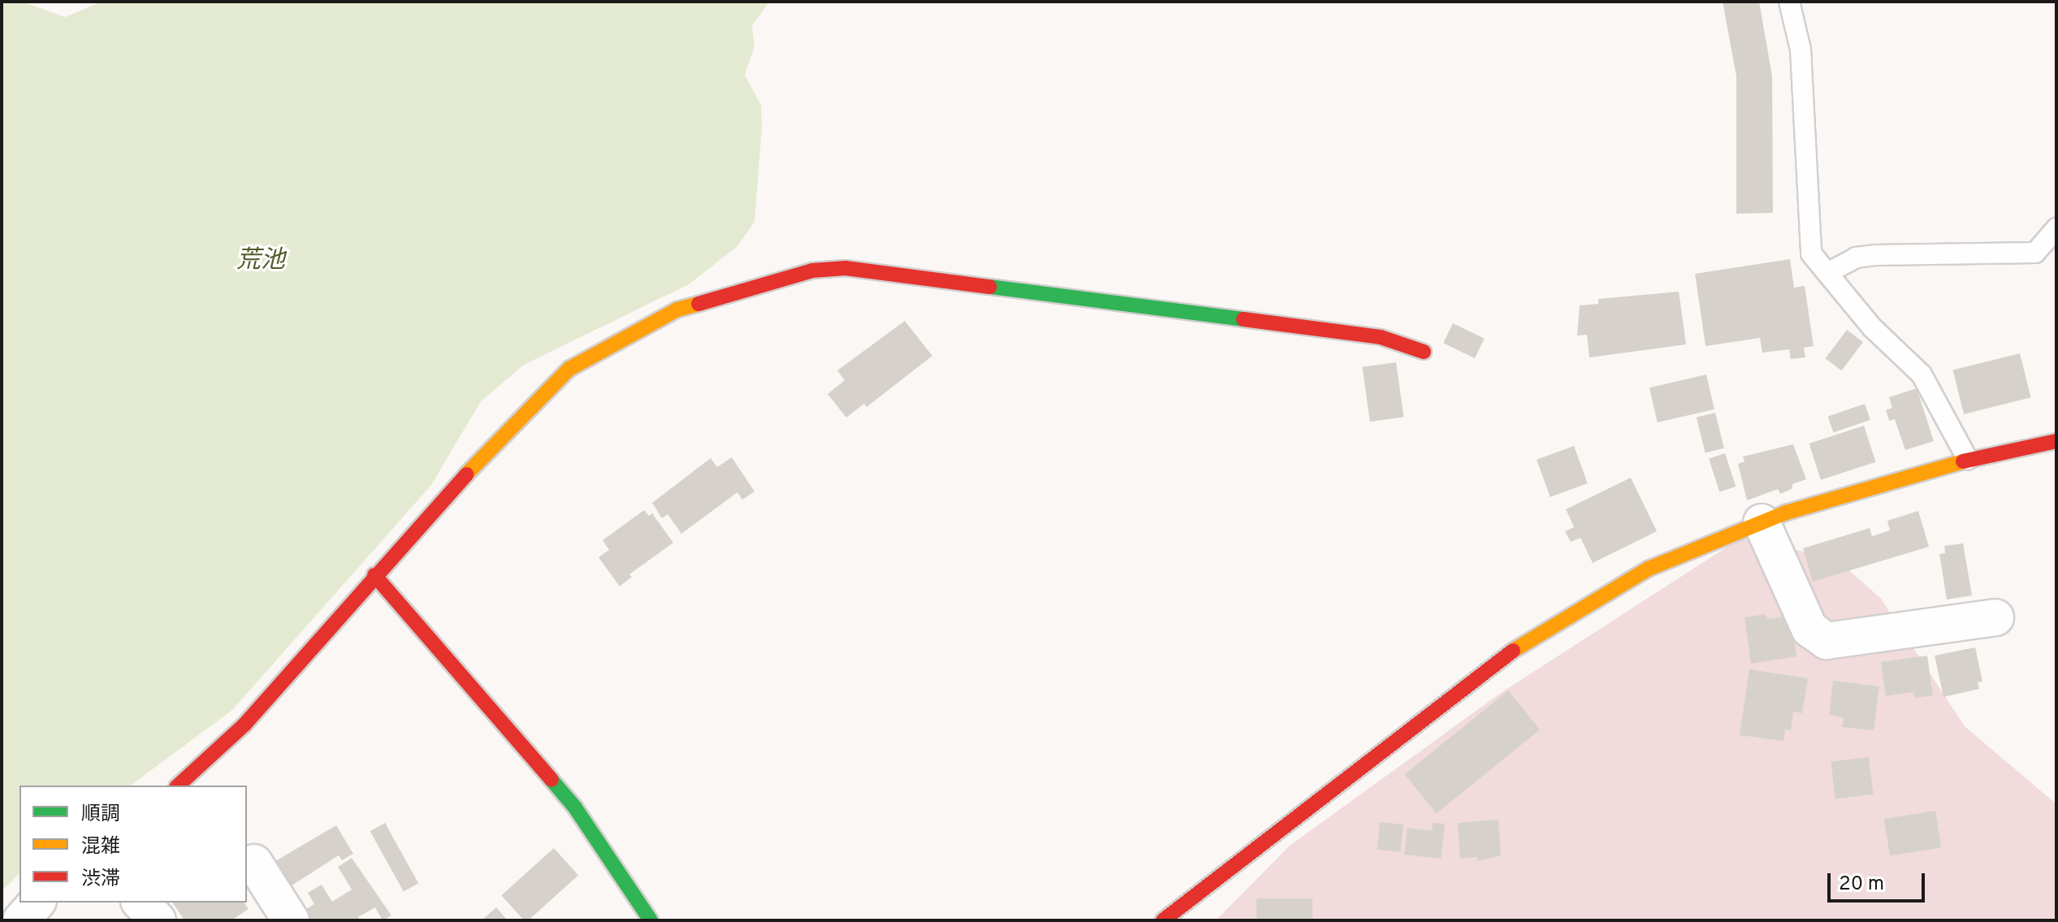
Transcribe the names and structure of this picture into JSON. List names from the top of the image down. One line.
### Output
{"water":["荒池"],"legend":["順調","混雑","渋滞"],"scale_bar":"20 m"}
